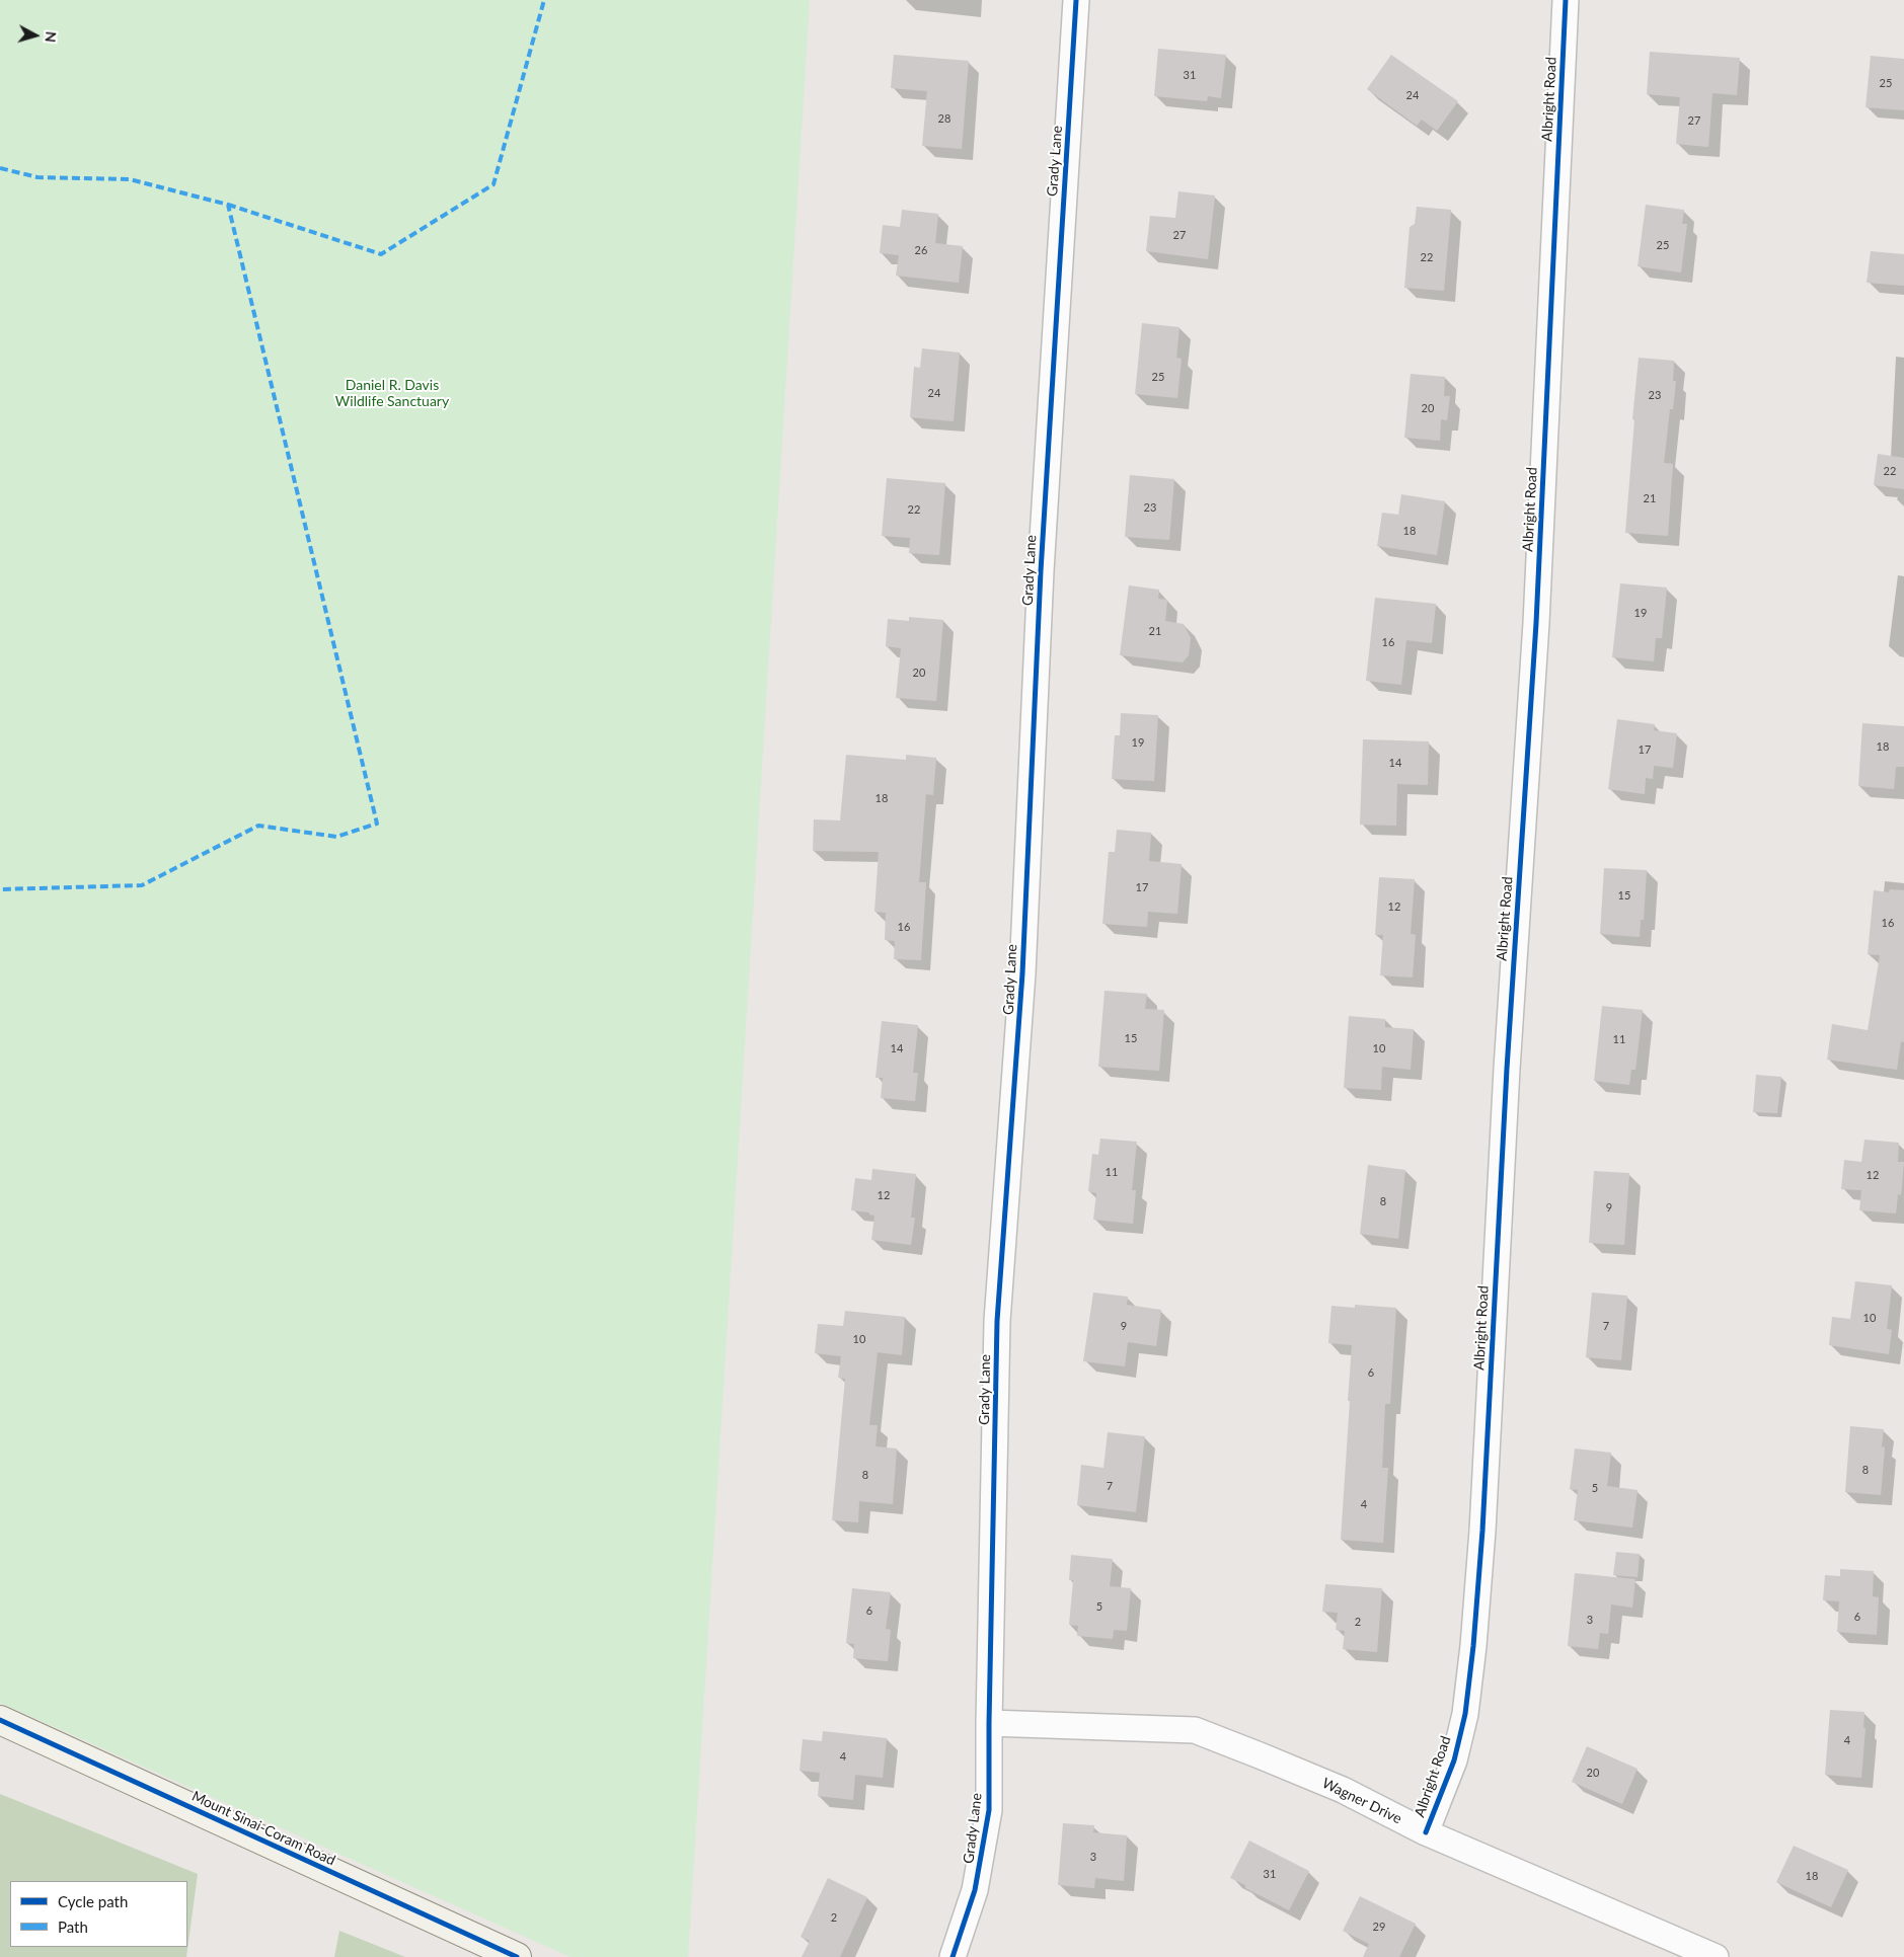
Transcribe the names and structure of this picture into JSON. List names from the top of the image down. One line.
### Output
{"streets":{"main road":["Mount Sinai-Coram Road"],"street":["Albright Road","Grady Lane","Wagner Drive"]},"crossings":[["Albright Road","Wagner Drive"],["Grady Lane","Wagner Drive"]],"parks":["Daniel R. Davis Wildlife Sanctuary"],"house_numbers":["31","25","24","28","27","27","25","26","22","25","24","23","20","22","21","23","22","18","19","21","16","20","19","18","17","14","18","17","15","12","16","16","15","11","14","10","11","12","12","8","9","10","9","7","10","6","8","8","7","5","4","5","6","6","3","2","4","4","20","3","31","18","2","29"],"legend":["Cycle path","Path"],"north":"right"}
